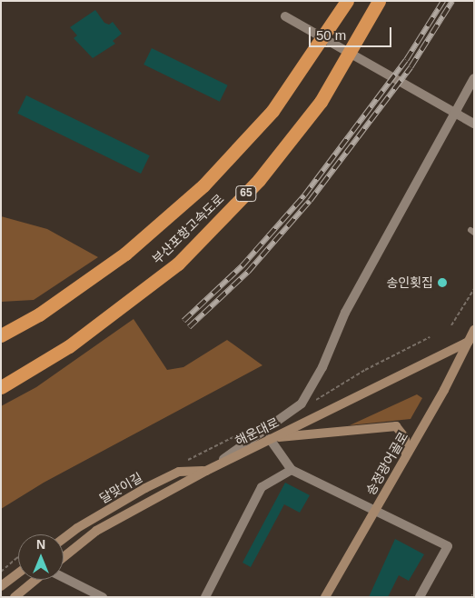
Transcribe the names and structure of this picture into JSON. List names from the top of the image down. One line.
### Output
{"streets":{"highway":["65","부산포항고속도로"],"main road":["해운대로","송정광어골로","달맞이길"]},"crossings":[["해운대로","송정광어골로"],["해운대로","달맞이길"]],"places":["송인횟집"],"scale_bar":"50 m","north":"top"}
